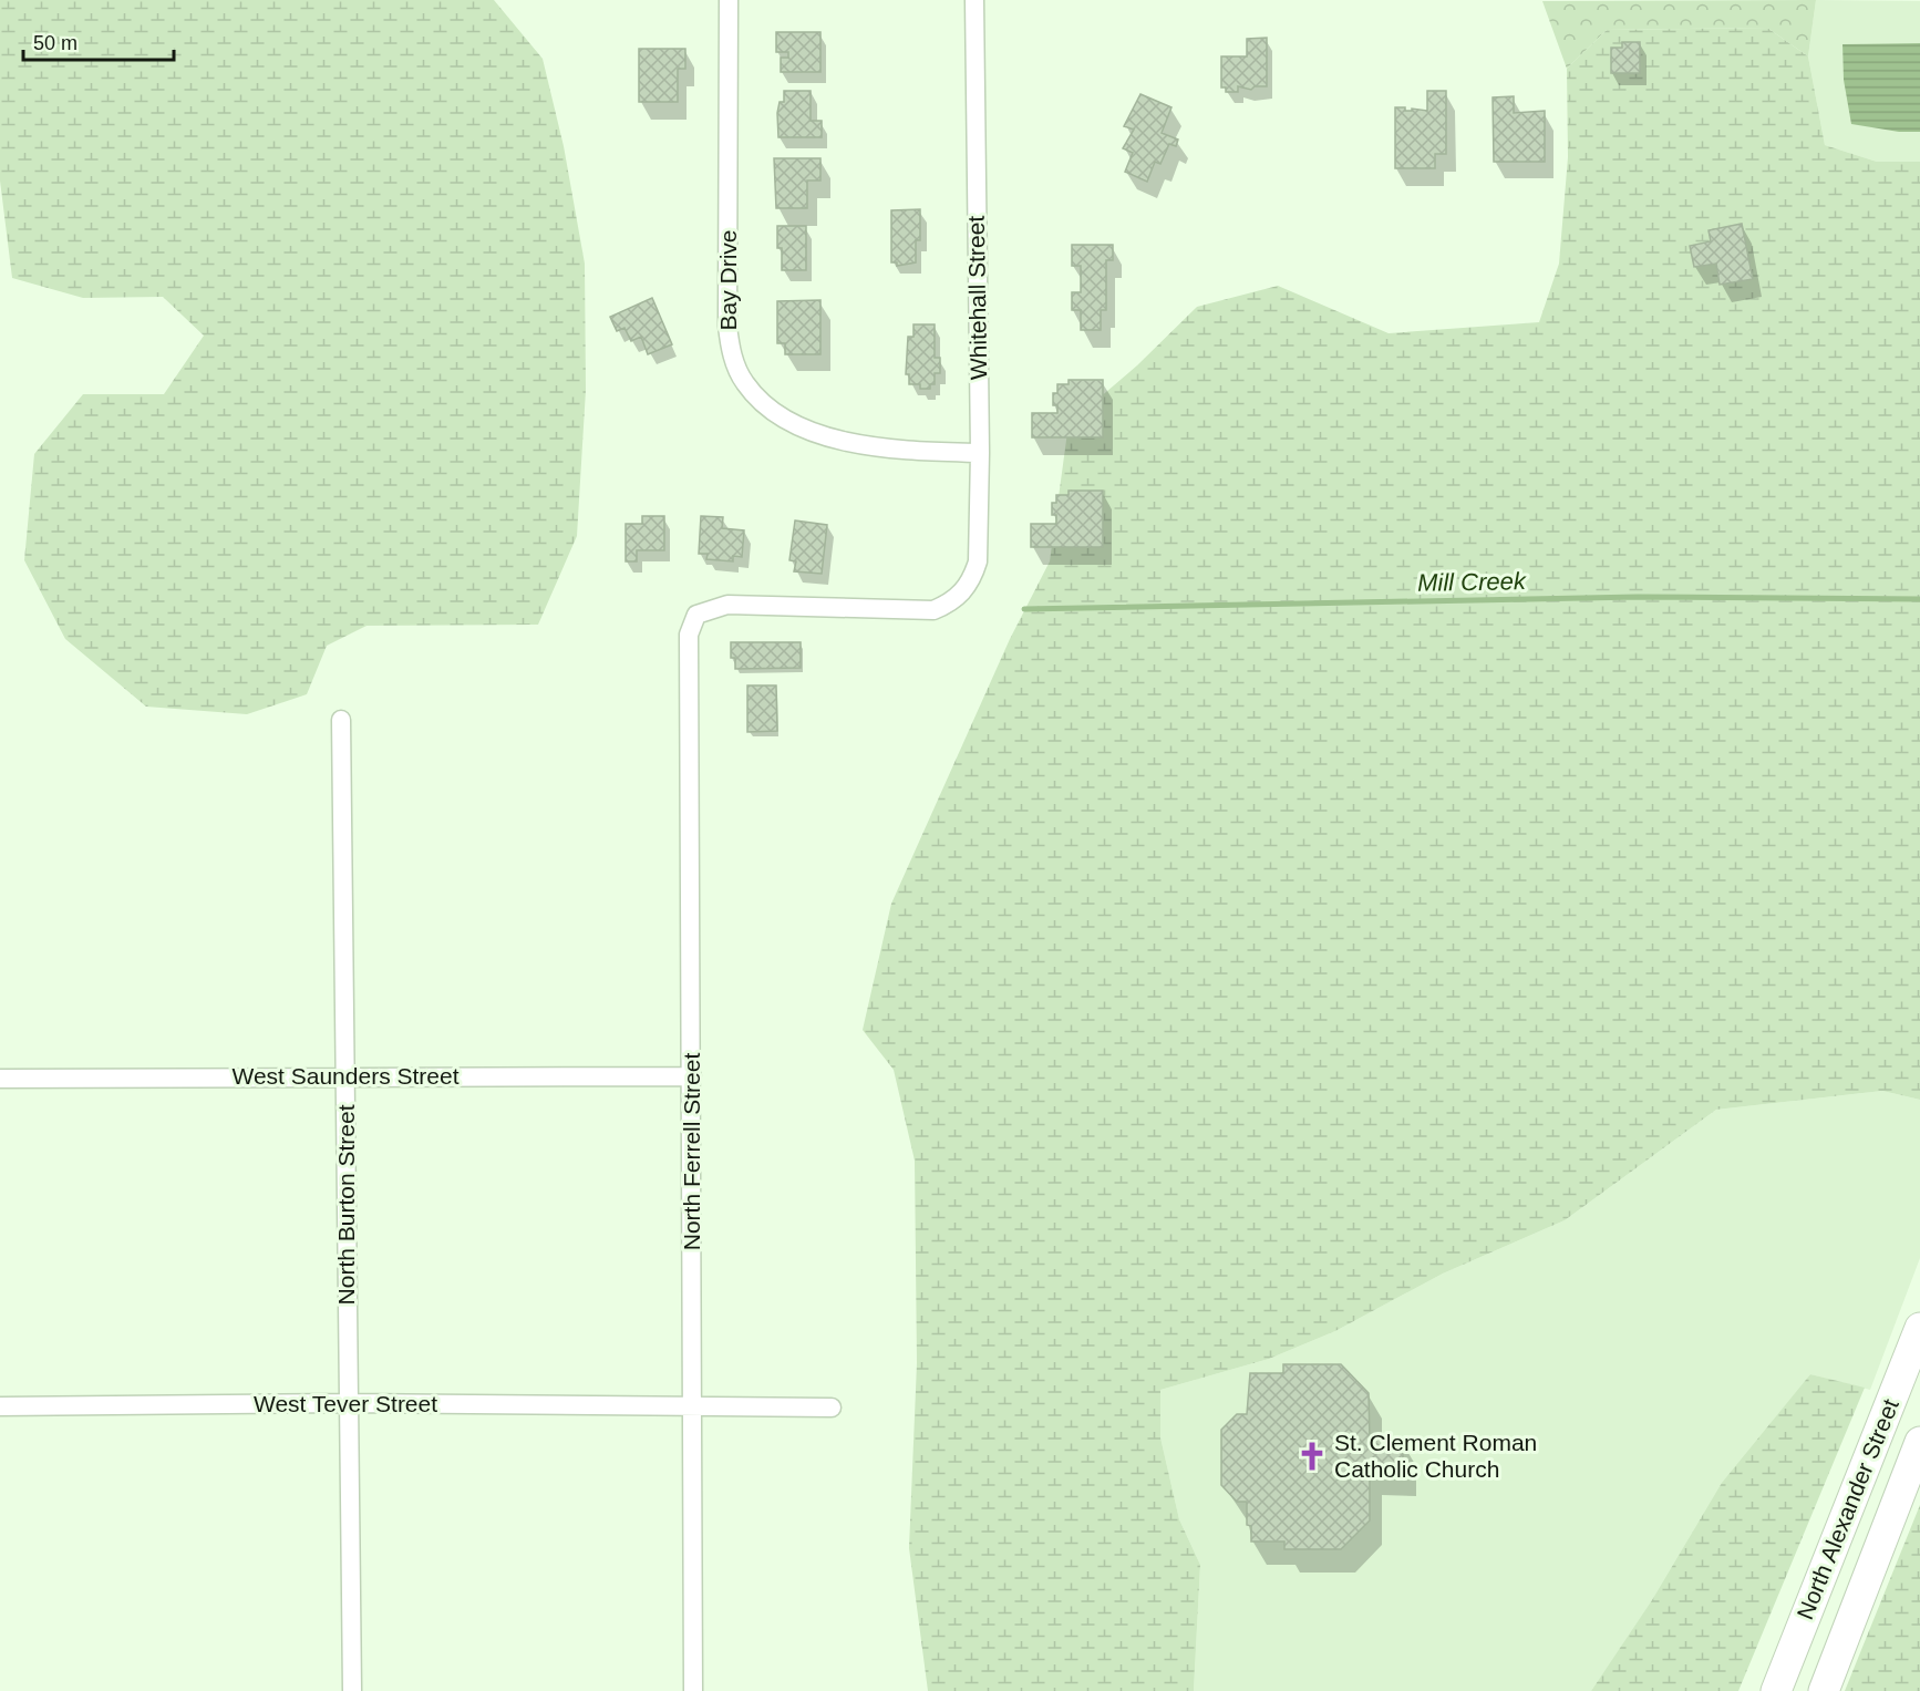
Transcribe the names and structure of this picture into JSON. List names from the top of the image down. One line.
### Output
{"streets":{"main road":["North Alexander Street"],"street":["Bay Drive","Whitehall Street","West Saunders Street","North Ferrell Street","North Burton Street","West Tever Street"]},"crossings":[["Bay Drive","Whitehall Street"],["Whitehall Street","North Ferrell Street"],["West Saunders Street","North Ferrell Street"],["West Saunders Street","North Burton Street"],["North Ferrell Street","West Tever Street"],["North Burton Street","West Tever Street"]],"water":["Mill Creek"],"places":{"church":["St. Clement Roman Catholic Church"]},"scale_bar":"50 m"}
